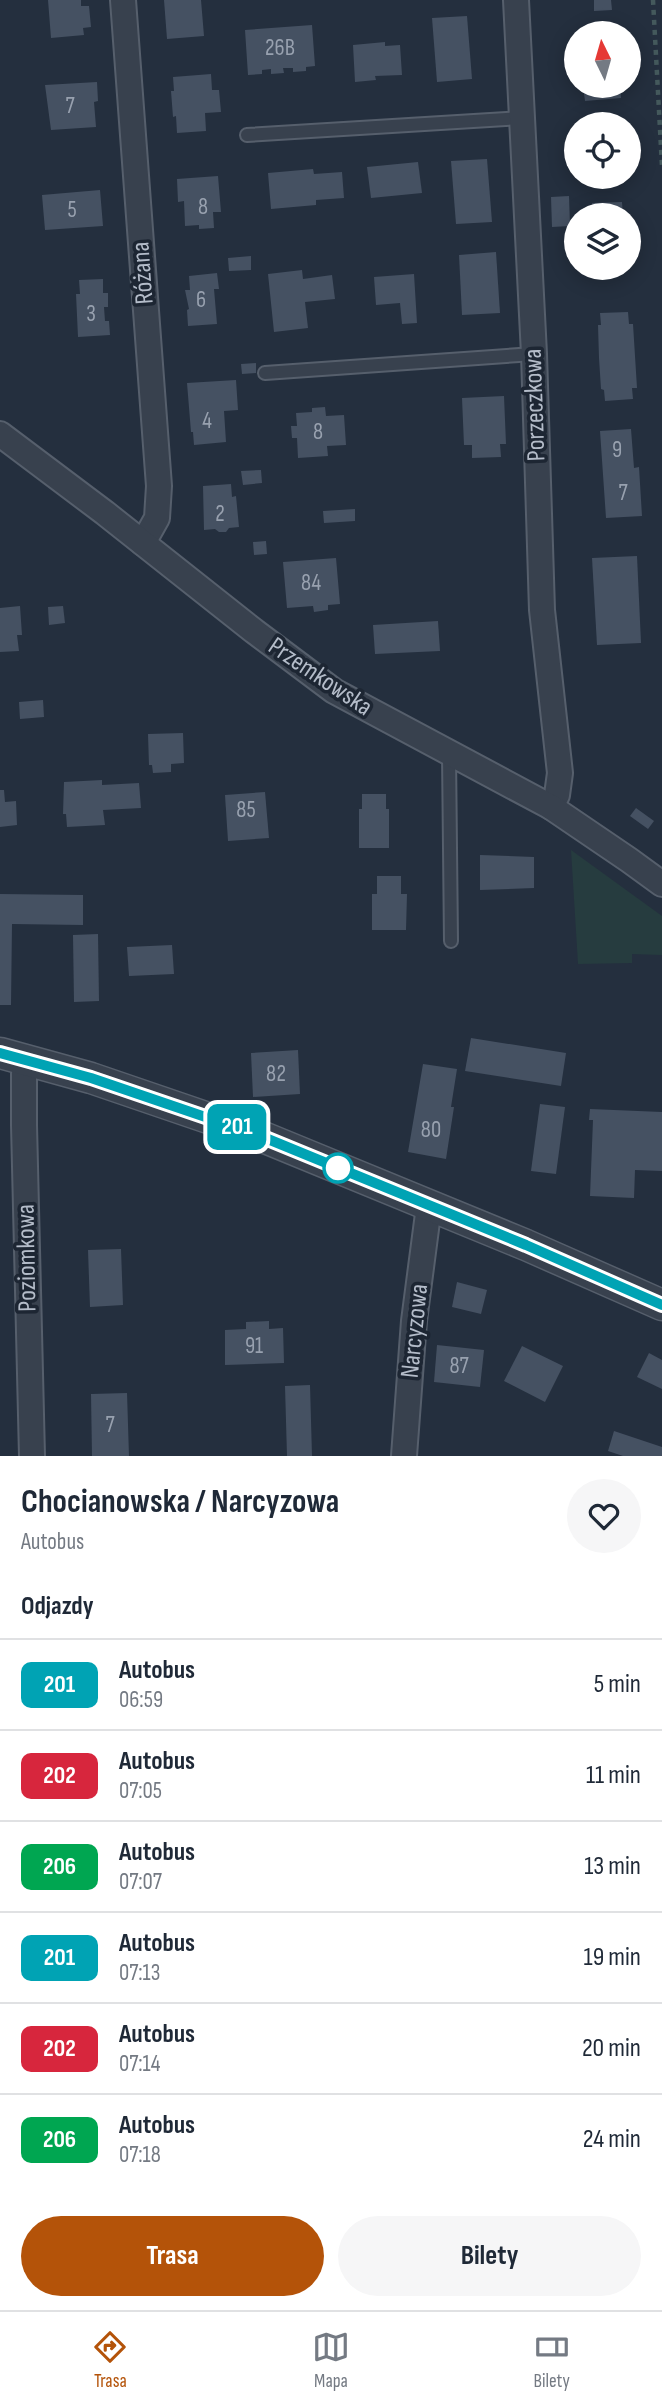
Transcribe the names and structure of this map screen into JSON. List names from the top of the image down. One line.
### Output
{"streets":{"street":["Różana","Porzeczkowa","Przemkowska","Poziomkowa","Narcyzowa"]},"crossings":[["Różana","Przemkowska"],["Porzeczkowa","Przemkowska"]],"lines":["bus line 201"],"house_numbers":["26B","7","8","5","6","3","4","8","9","7","2","84","85","82","80","91","87","7"],"north":"top","page":{"on_map":"201","heading":[["Chocianowska / Narcyzowa","Autobus"],"Odjazdy"],"list":[{"mark":"201","name":"Autobus","note":"06:59","value":"5 min"},{"mark":"202","name":"Autobus","note":"07:05","value":"11 min"},{"mark":"206","name":"Autobus","note":"07:07","value":"13 min"},{"mark":"201","name":"Autobus","note":"07:13","value":"19 min"},{"mark":"202","name":"Autobus","note":"07:14","value":"20 min"},{"mark":"206","name":"Autobus","note":"07:18","value":"24 min"}],"buttons":["Trasa","Bilety"],"tabs":["Trasa","Mapa","Bilety"]}}
